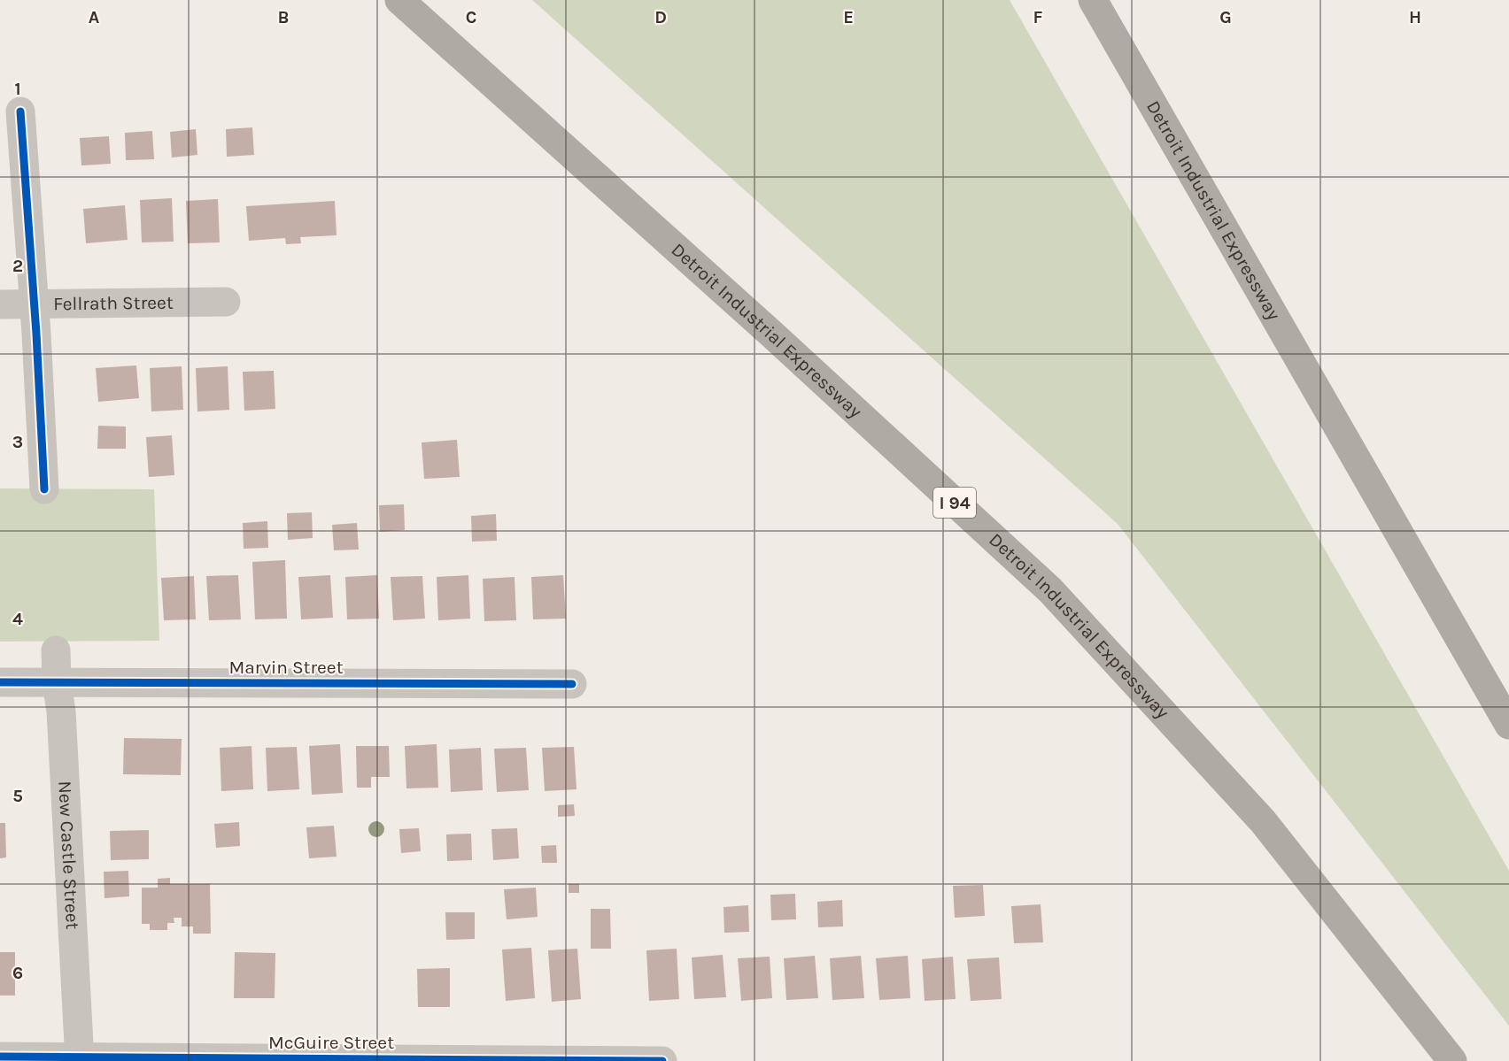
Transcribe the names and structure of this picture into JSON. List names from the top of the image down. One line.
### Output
{"streets":{"highway":["Detroit Industrial Expressway","I 94"],"street":["Fellrath Street","Marvin Street","New Castle Street","McGuire Street"]},"crossings":[["Marvin Street","New Castle Street"],["New Castle Street","McGuire Street"]],"grid":{"columns":["A","B","C","D","E","F","G","H"],"rows":["1","2","3","4","5","6"]}}
